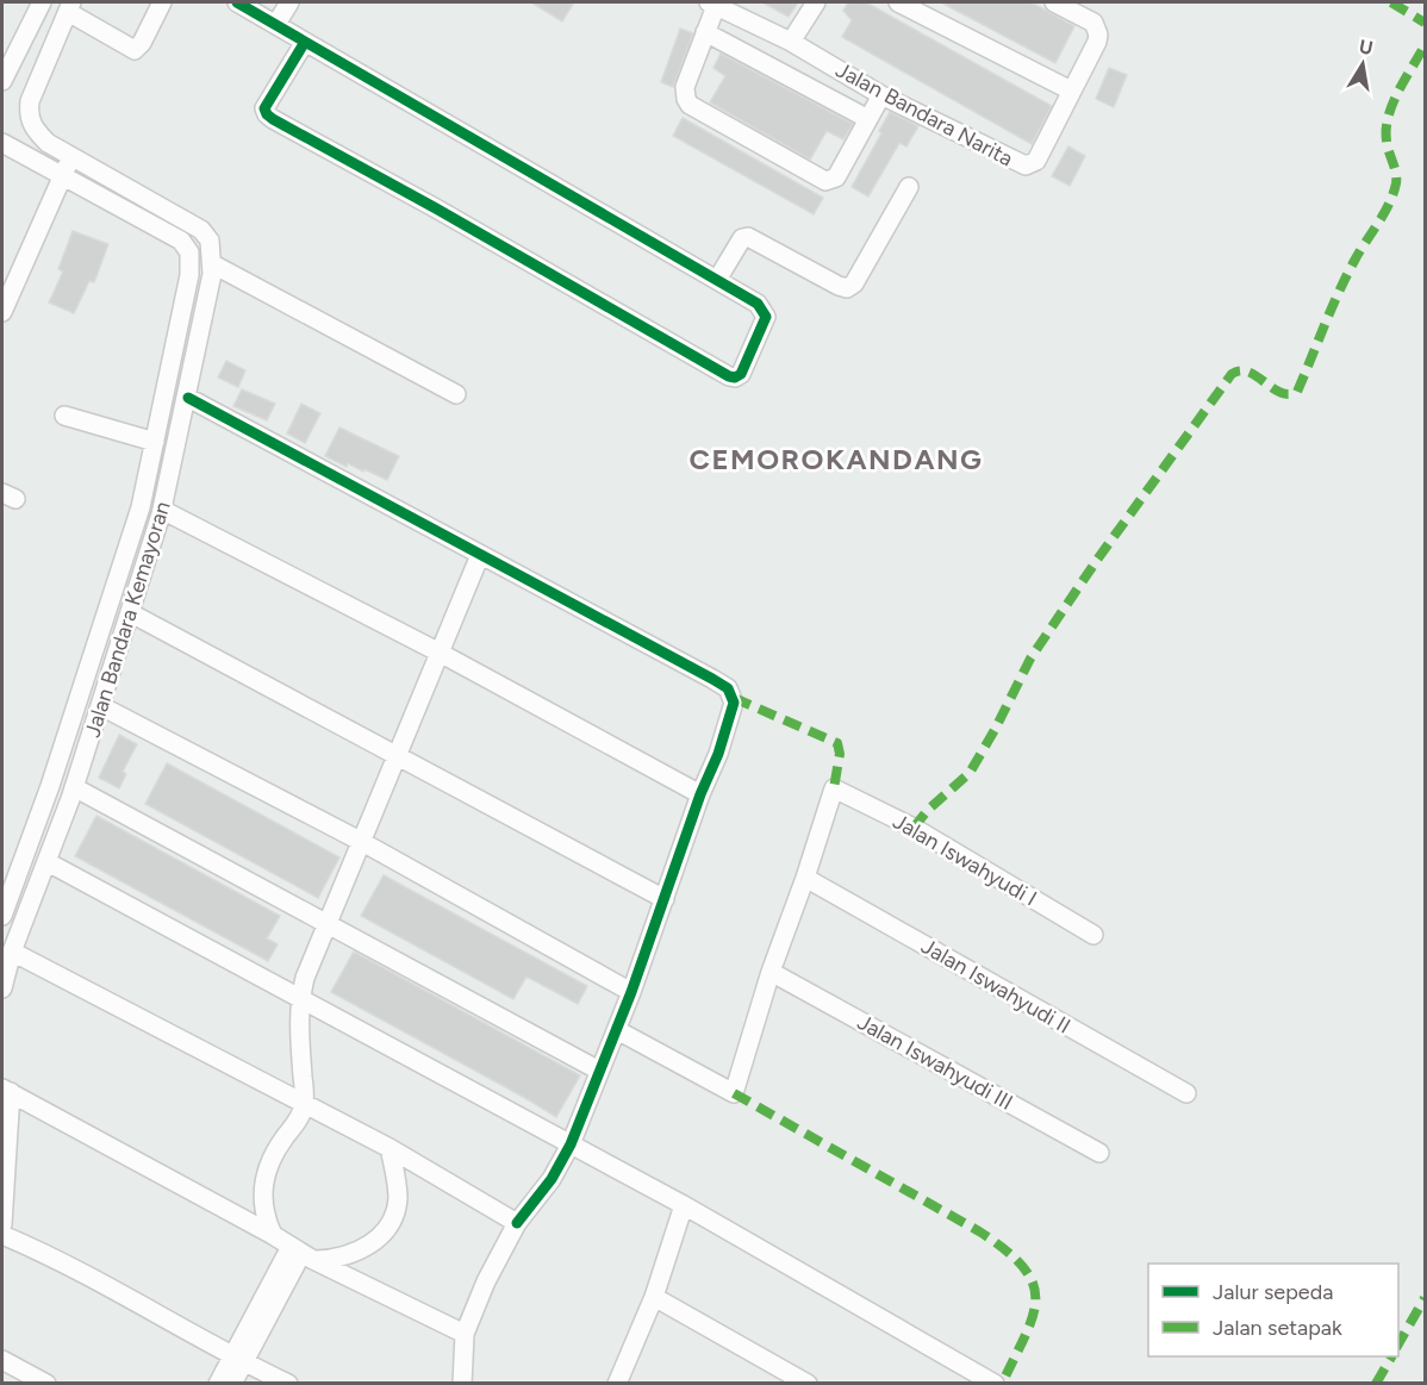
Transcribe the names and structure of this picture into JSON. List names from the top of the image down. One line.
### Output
{"streets":{"street":["Jalan Bandara Narita","Jalan Bandara Kemayoran","Jalan Iswahyudi I","Jalan Iswahyudi II","Jalan Iswahyudi III"]},"crossings":[["Jalan Iswahyudi I","Jalan Iswahyudi II"]],"districts":["CEMOROKANDANG"],"legend":["Jalur sepeda","Jalan setapak"],"north":"top"}
